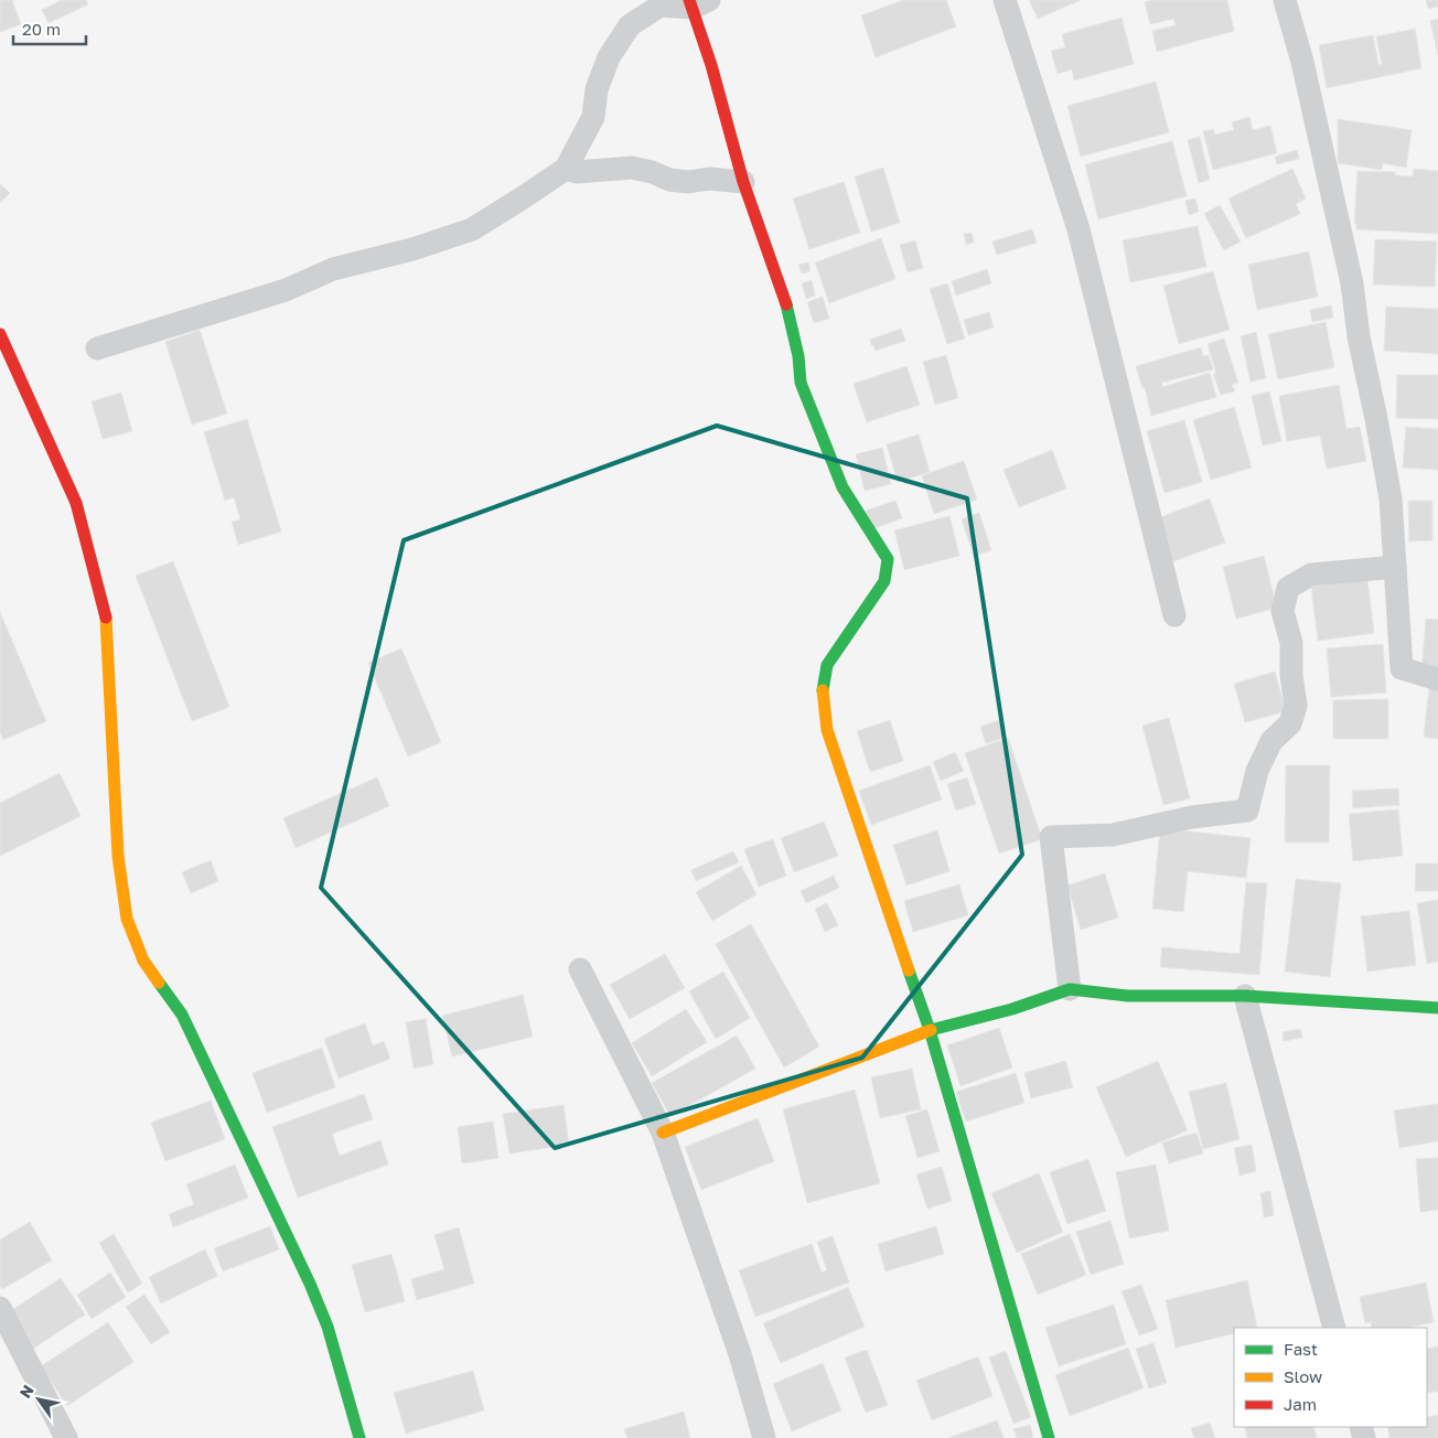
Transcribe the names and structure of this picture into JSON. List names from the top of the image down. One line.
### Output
{"legend":["Fast","Slow","Jam"],"scale_bar":"20 m","north":"top left"}
